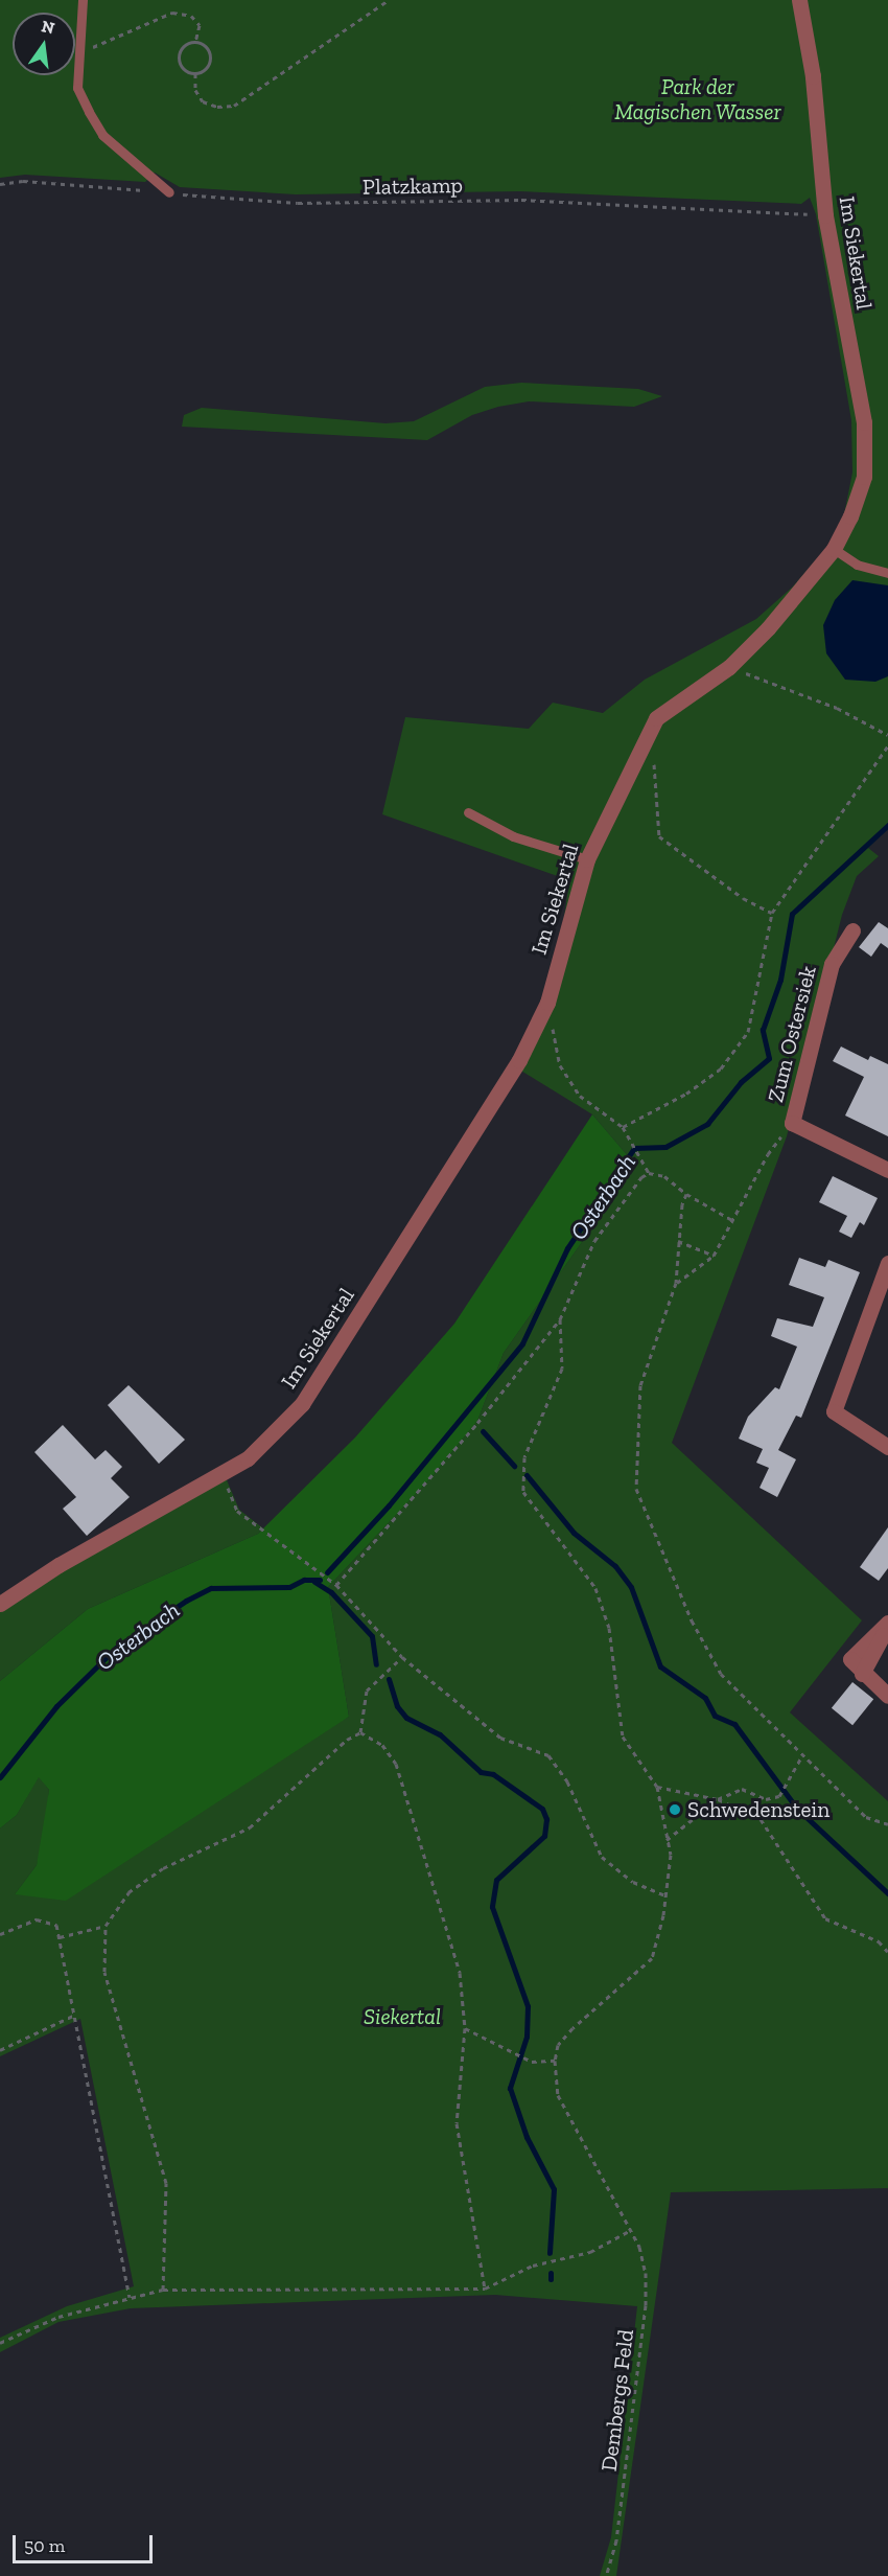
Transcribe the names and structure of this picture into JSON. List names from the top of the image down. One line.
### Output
{"streets":{"street":["Im Siekertal","Zum Ostersiek"],"path":["Platzkamp","Dembergs Feld"]},"crossings":[["Platzkamp","Im Siekertal"]],"water":["Osterbach"],"parks":["Park der Magischen Wasser","Siekertal"],"places":["Schwedenstein"],"scale_bar":"50 m","north":"top"}
